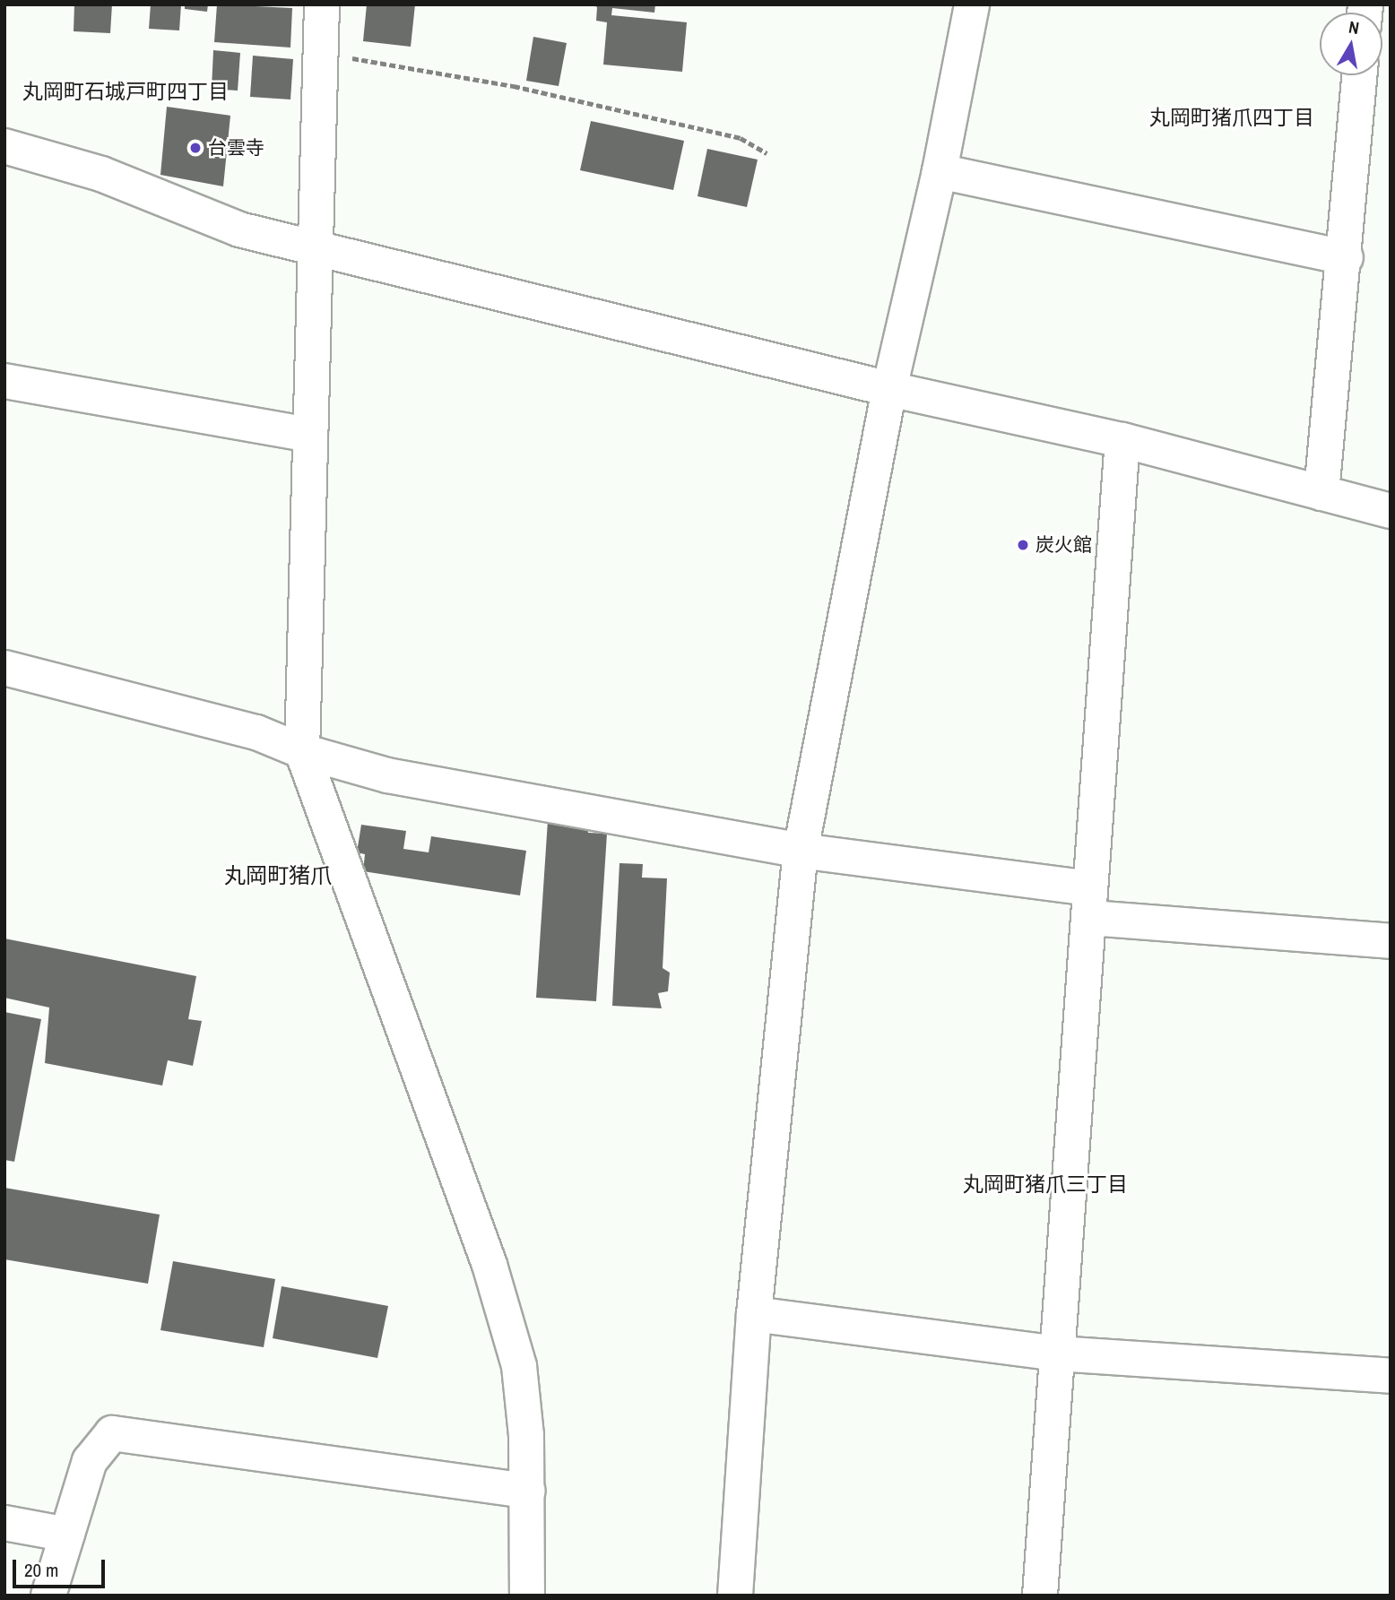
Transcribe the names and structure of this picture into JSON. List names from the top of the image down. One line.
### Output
{"districts":["丸岡町石城戸町四丁目","丸岡町猪爪四丁目","丸岡町猪爪","丸岡町猪爪三丁目"],"places":["台雲寺","炭火館"],"scale_bar":"20 m","north":"top"}
